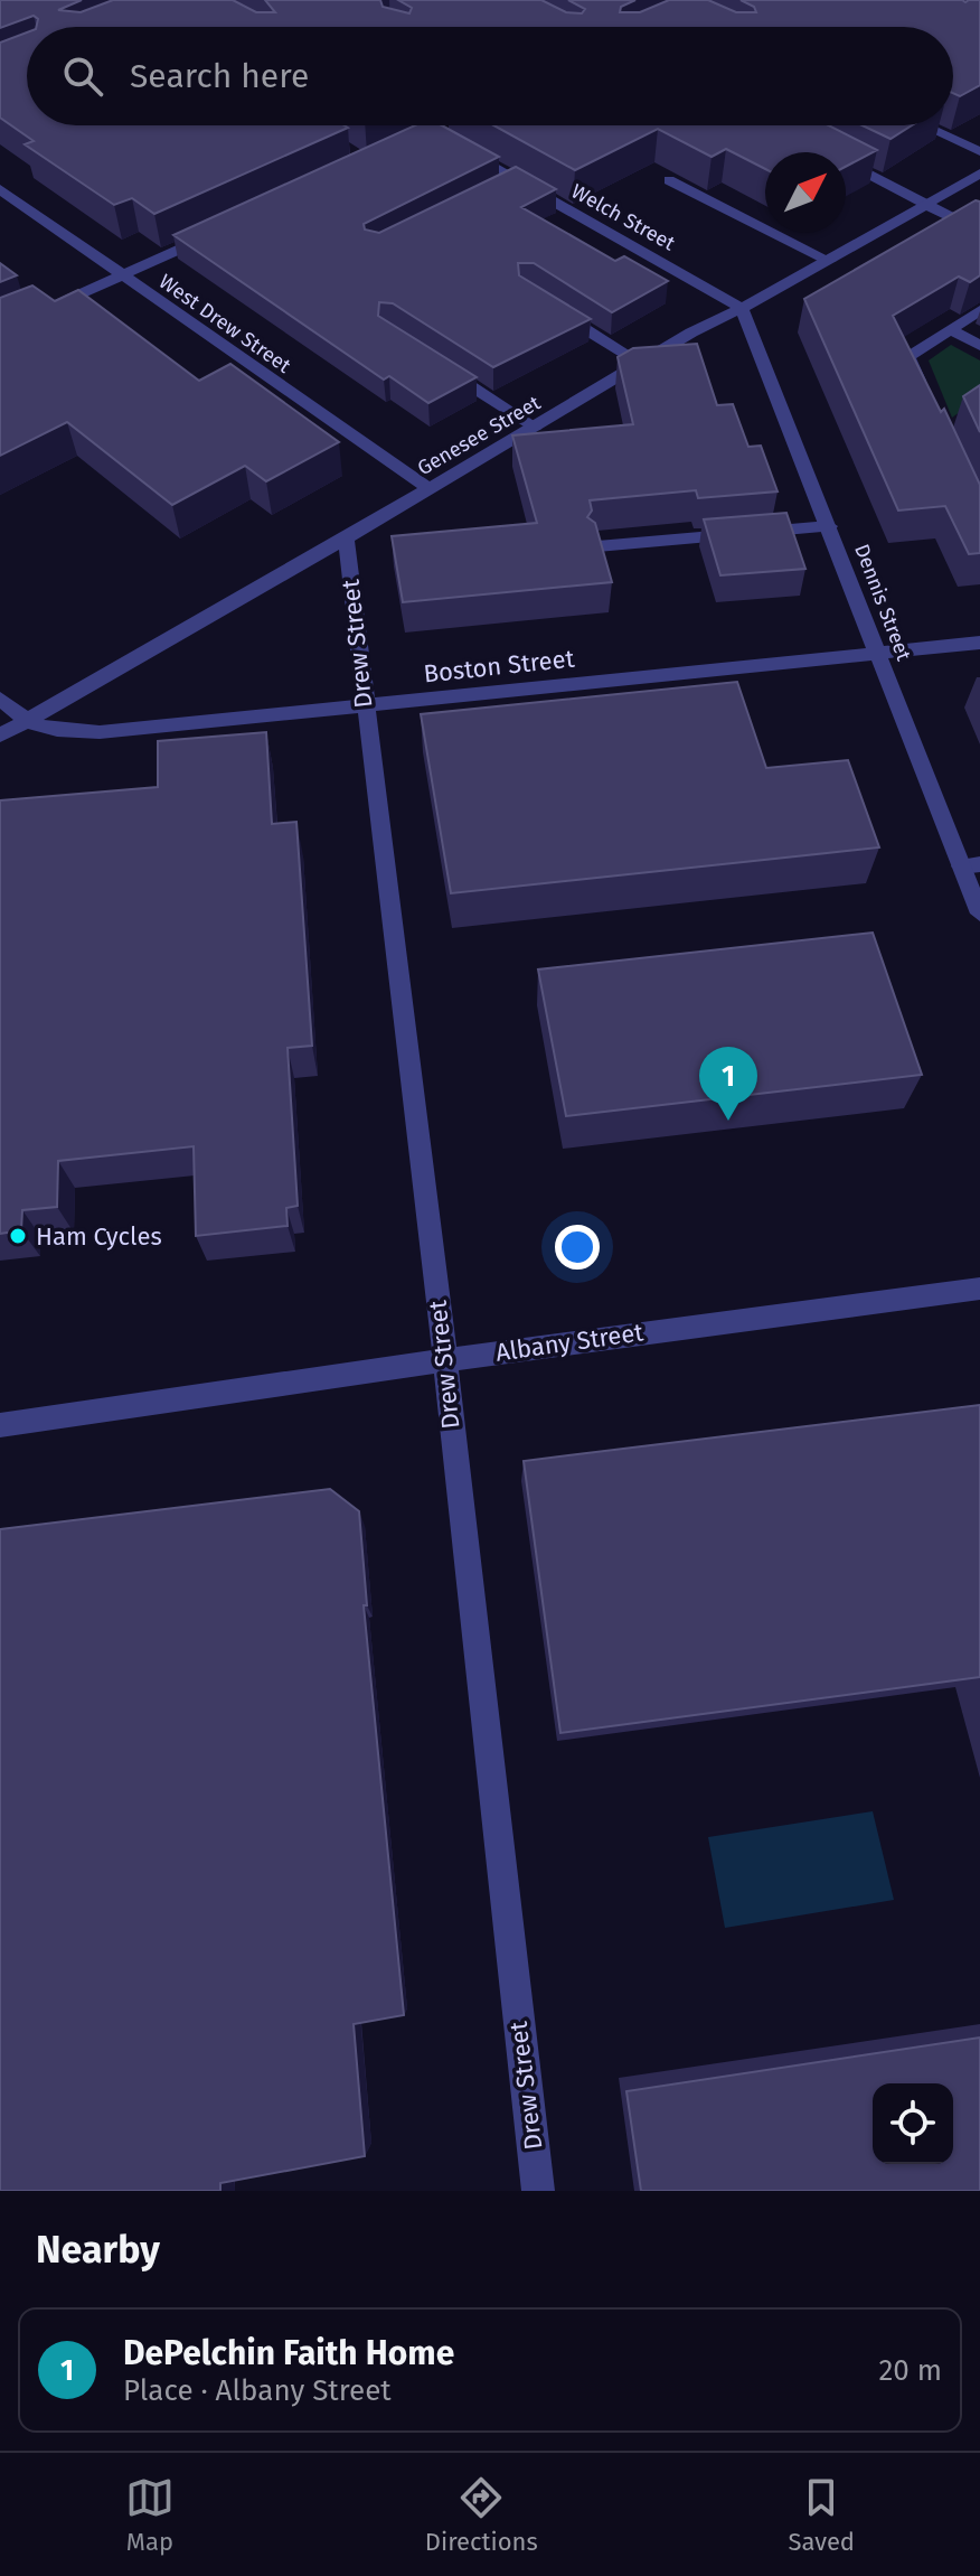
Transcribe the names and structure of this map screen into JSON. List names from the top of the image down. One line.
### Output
{"streets":{"street":["Welch Street","West Drew Street","Genesee Street","Dennis Street","Drew Street","Boston Street","Albany Street"]},"crossings":[["Welch Street","Genesee Street"],["Welch Street","Dennis Street"],["West Drew Street","Genesee Street"],["Genesee Street","Dennis Street"],["Genesee Street","Drew Street"],["Genesee Street","Boston Street"],["Dennis Street","Boston Street"],["Drew Street","Boston Street"],["Drew Street","Albany Street"]],"places":["Ham Cycles"],"north":"top right","page":{"search":"Search here","pins":"1","heading":"Nearby","list":[{"mark":"1","name":"DePelchin Faith Home","note":"Place · Albany Street","value":"20 m"}],"nav":["Map","Directions","Saved"]}}
